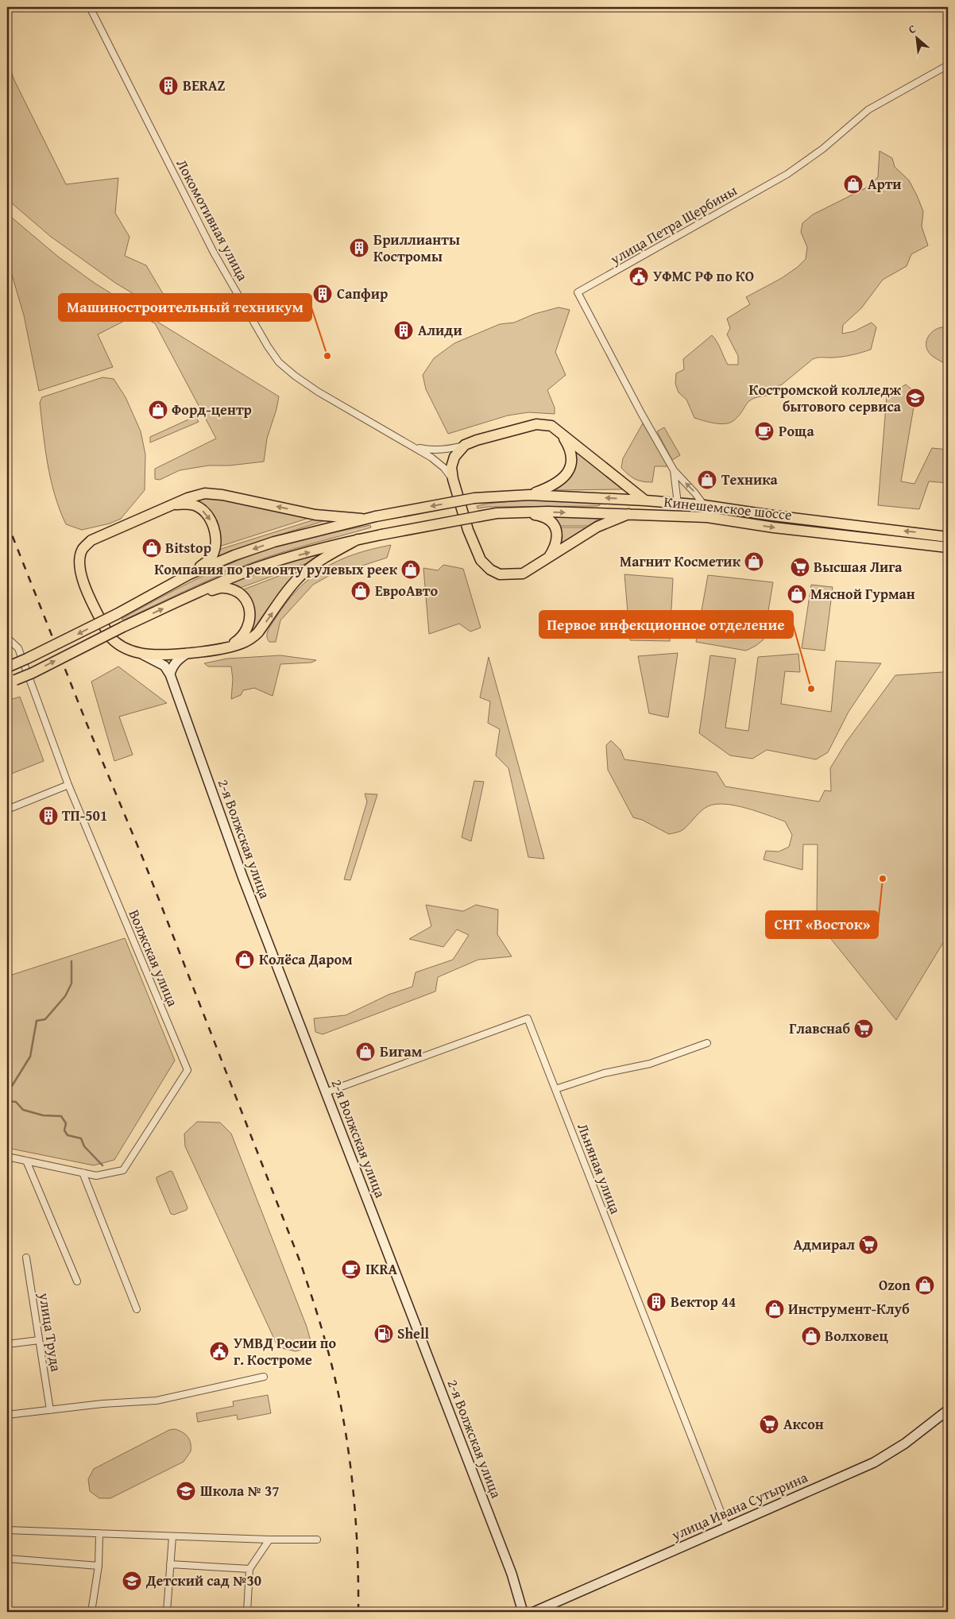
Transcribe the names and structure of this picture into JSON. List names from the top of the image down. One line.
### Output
{"streets":{"main road":["Кинешемское шоссе"],"street":["Локомотивная улица","улица Петра Щербины","2-я Волжская улица","Волжская улица","Льняная улица","улица Труда","улица Ивана Сутырина"]},"crossings":[["улица Петра Щербины","Кинешемское шоссе"],["2-я Волжская улица","Льняная улица"],["Льняная улица","улица Ивана Сутырина"]],"places":{"building":["BERAZ","Бриллианты Костромы","Сапфир","Алиди","ТП-501","Вектор 44"],"shop":["Арти","Форд-центр","Техника","Bitstop","Магнит Косметик","Компания по ремонту рулевых реек","ЕвроАвто","Мясной Гурман","Колёса Даром","Бигам","Ozon","Инструмент-Клуб","Волховец"],"public building":["УФМС РФ по КО","УМВД Росии по г. Костроме"],"other":["Машиностроительный техникум","Первое инфекционное отделение","СНТ «Восток»"],"school or university":["Костромской колледж бытового сервиса","Школа № 37","Детский сад №30"],"cafe":["Роща","IKRA"],"supermarket":["Высшая Лига","Главснаб","Адмирал","Аксон"],"fuel station":["Shell"]},"north":"top left"}
